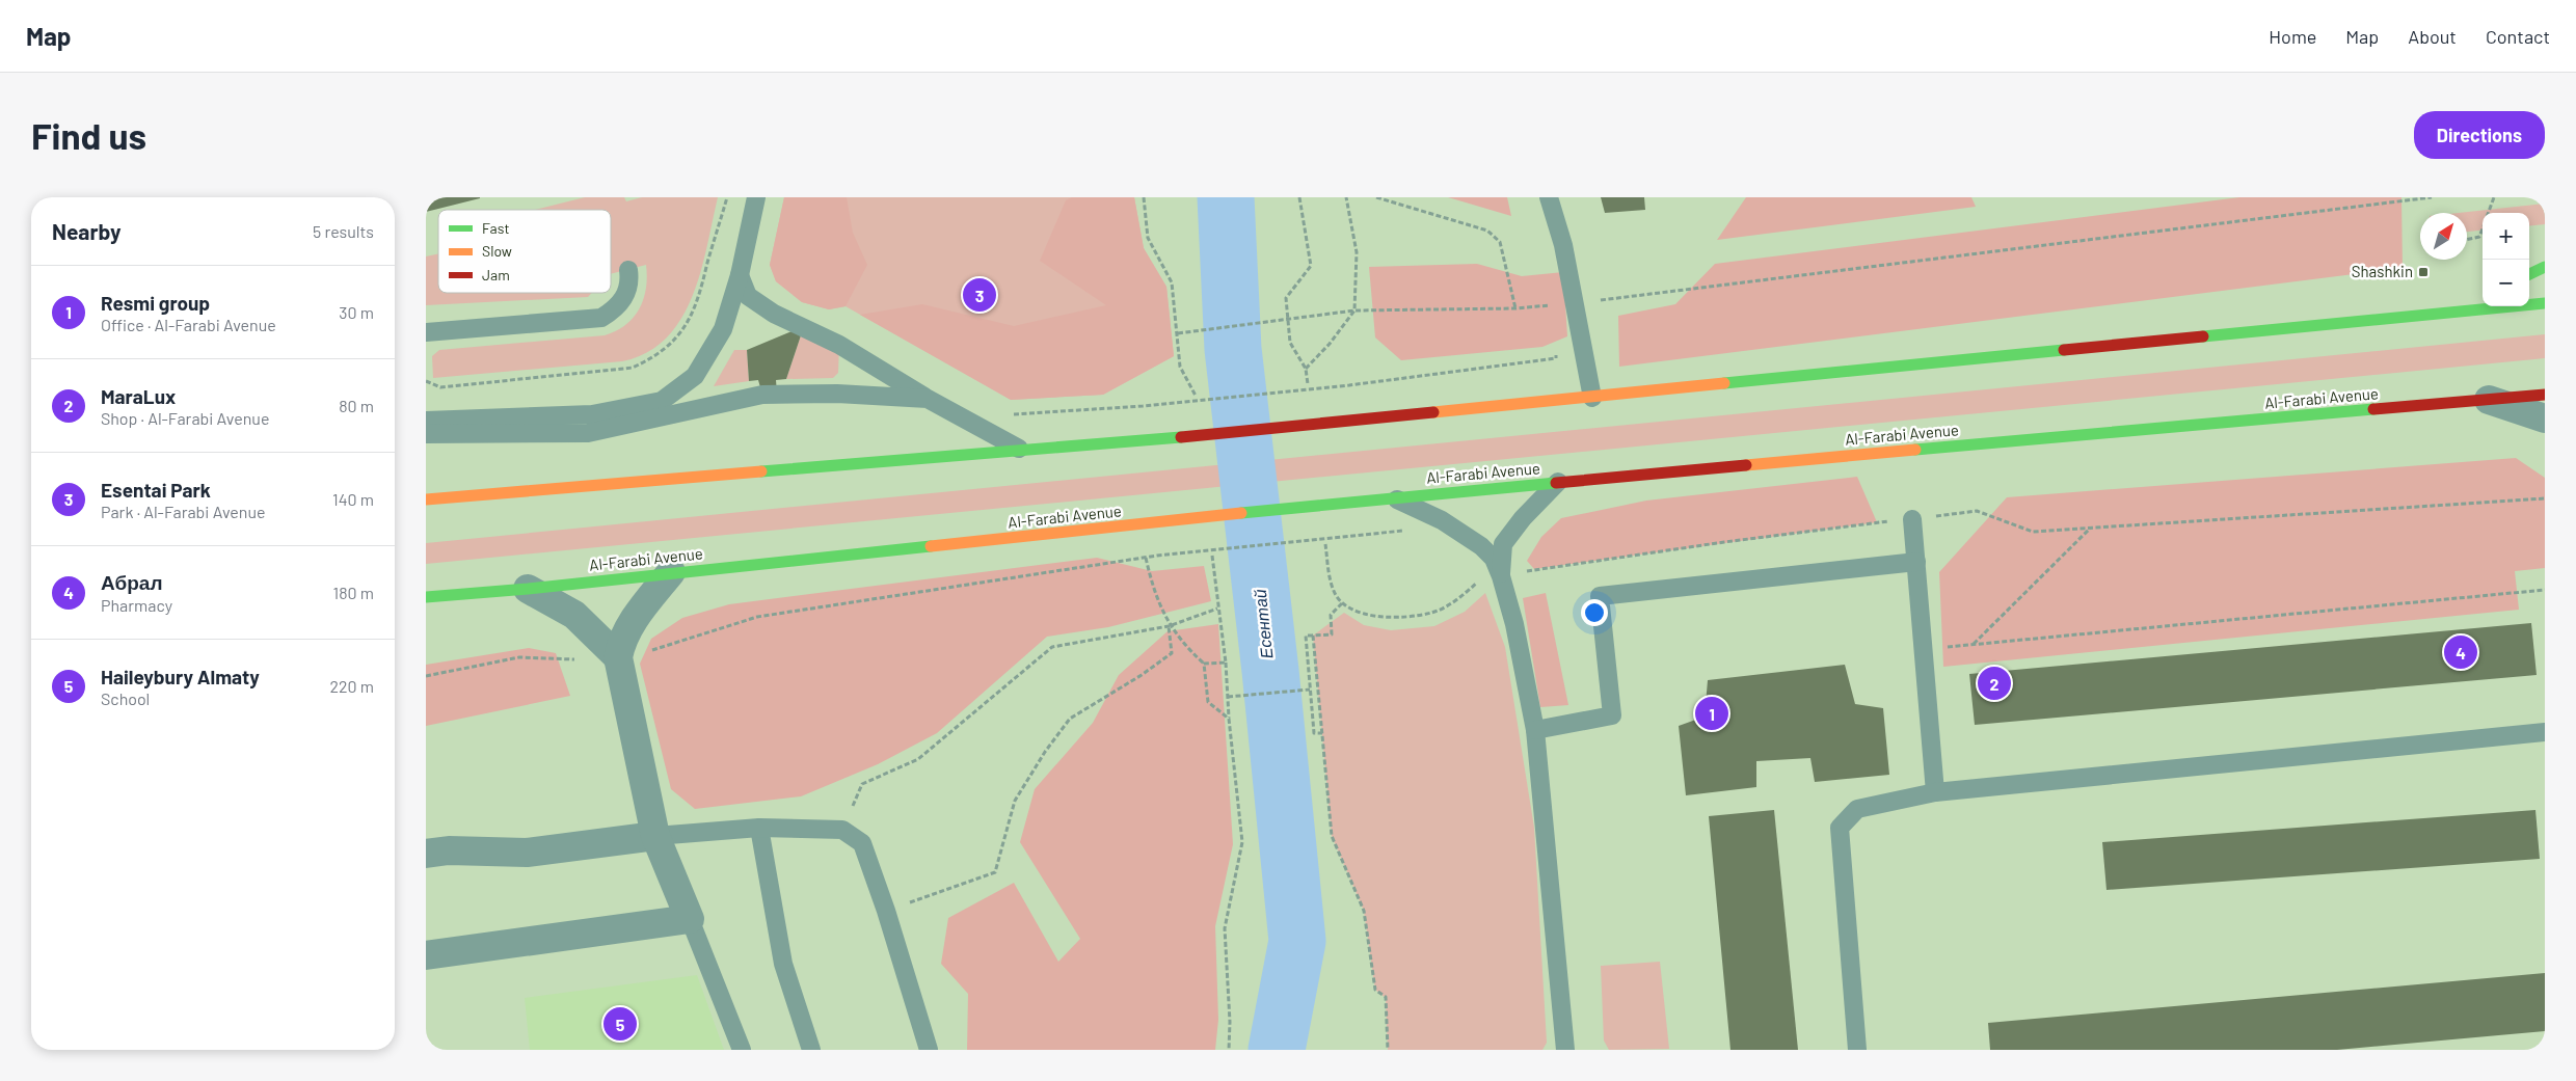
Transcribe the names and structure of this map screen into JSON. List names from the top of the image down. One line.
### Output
{"streets":{"main road":["Al-Farabi Avenue"]},"water":["Есентай"],"places":{"transit":["Shashkin"]},"legend":["Fast","Slow","Jam"],"north":"top right","page":{"header":"Map","nav":["Home","Map","About","Contact"],"buttons":"Directions","title":"Find us","heading":["Nearby","5 results"],"map_buttons":["+","−"],"list":[{"mark":"1","name":"Resmi group","note":"Office · Al-Farabi Avenue","value":"30 m"},{"mark":"2","name":"MaraLux","note":"Shop · Al-Farabi Avenue","value":"80 m"},{"mark":"3","name":"Esentai Park","note":"Park · Al-Farabi Avenue","value":"140 m"},{"mark":"4","name":"Абрал","note":"Pharmacy","value":"180 m"},{"mark":"5","name":"Haileybury Almaty","note":"School","value":"220 m"}],"pins":["3","4","2","1","5"]}}
